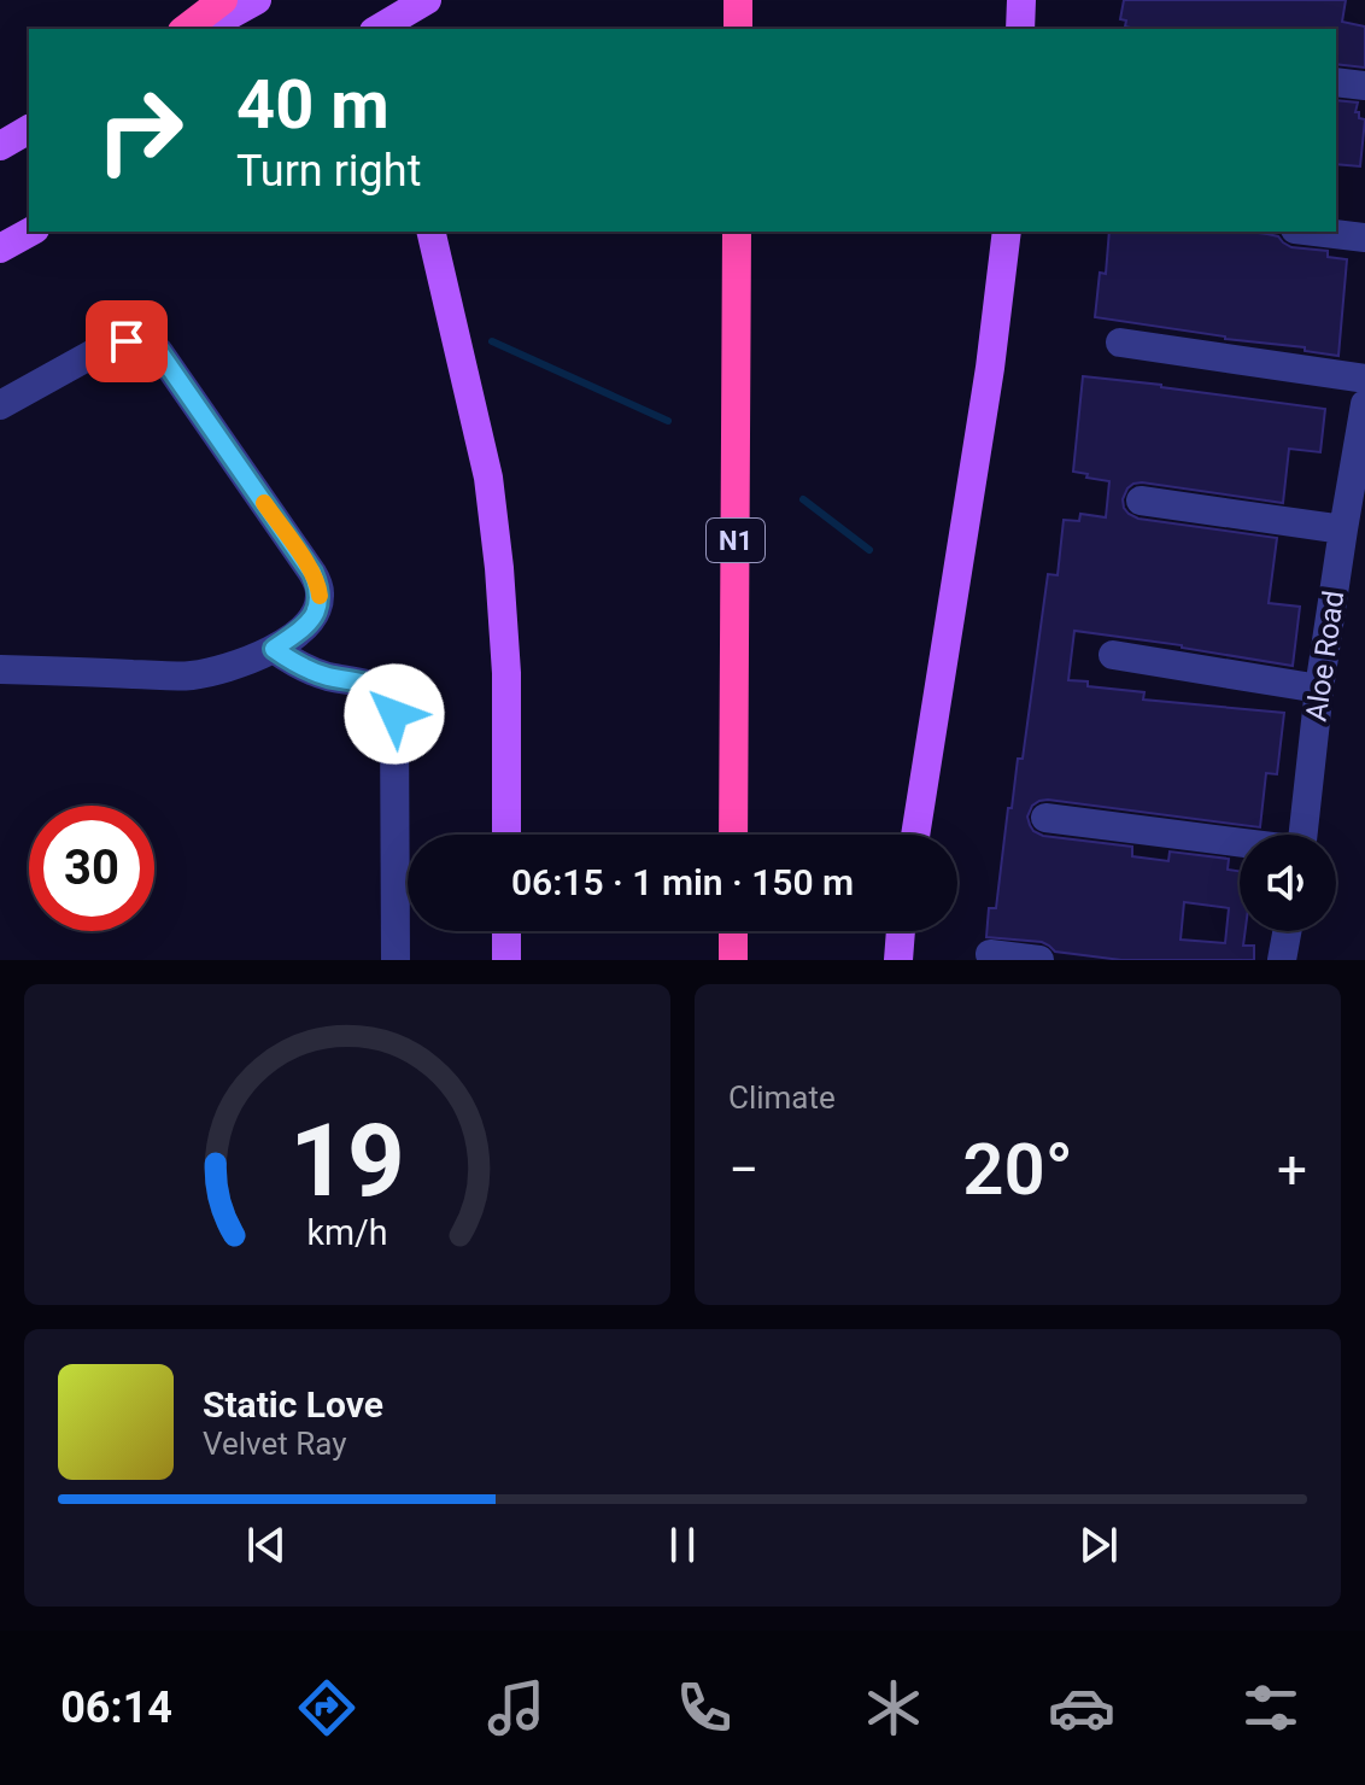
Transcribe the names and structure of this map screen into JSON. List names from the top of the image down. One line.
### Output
{"streets":{"highway":["N1"],"street":["Aloe Road"]},"page":{"turn":["40 m","Turn right"],"limit":"30","trip":"06:15 · 1 min · 150 m","tile":"Climate","heat":["−","20°","+"],"song":["Static Love","Velvet Ray"],"tabs":"06:14","gauge":["19","km/h"]}}
